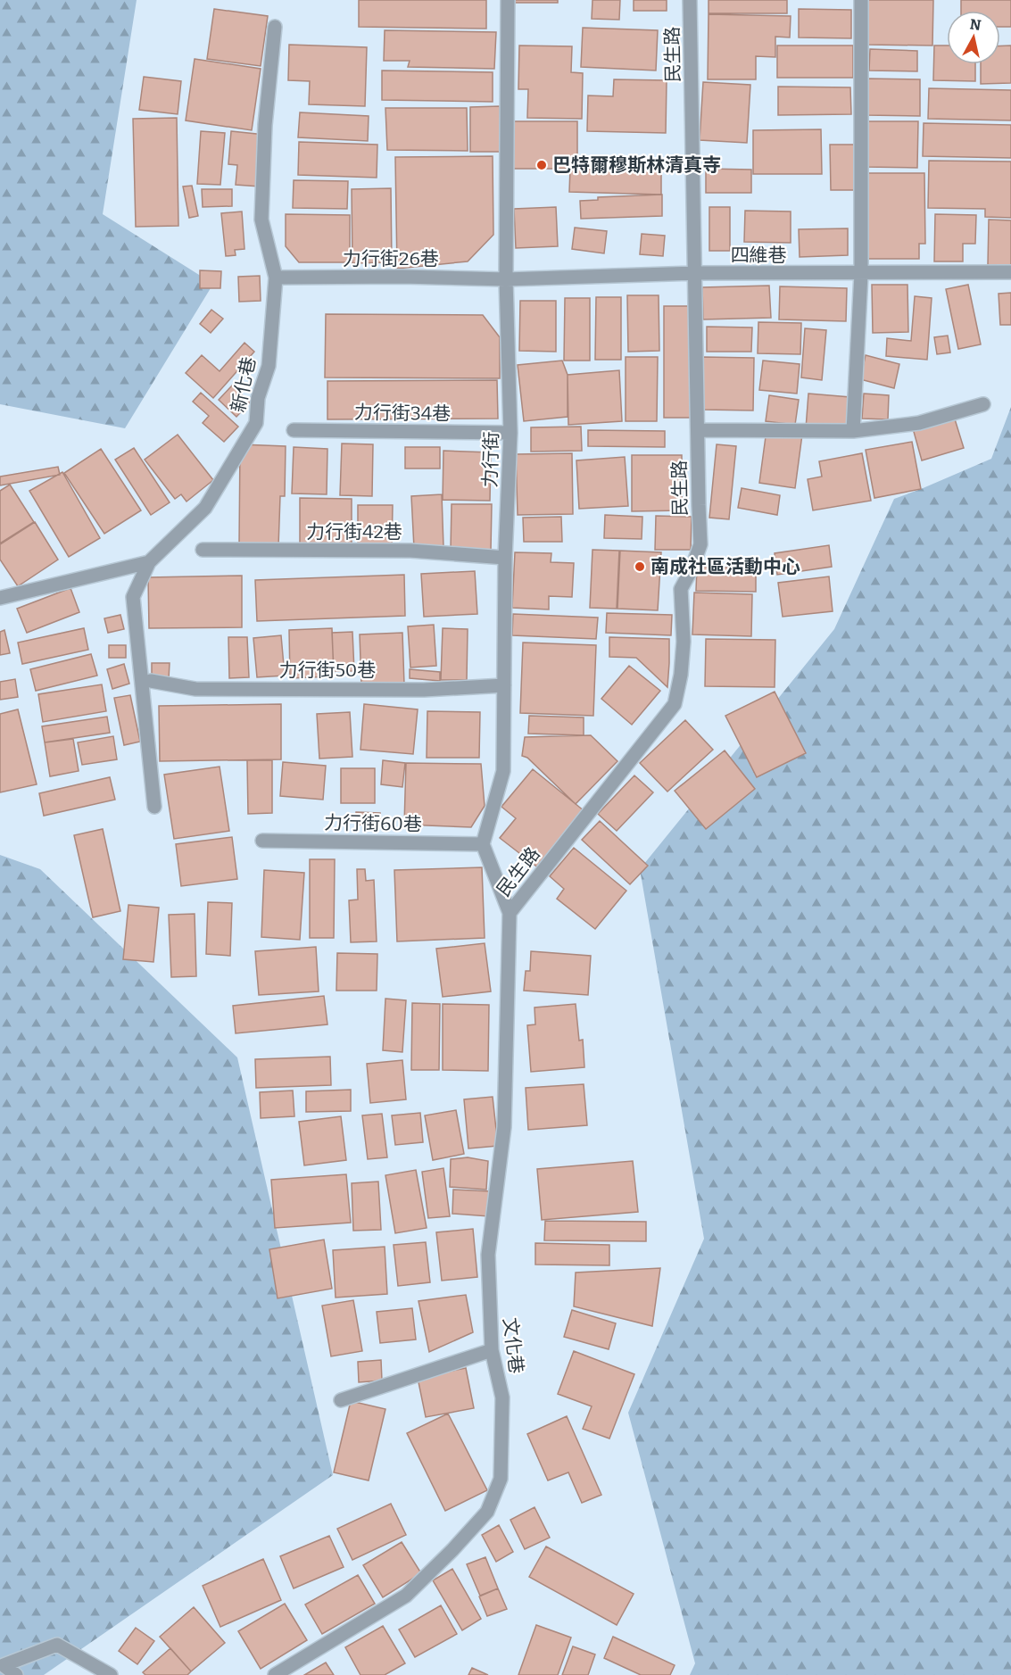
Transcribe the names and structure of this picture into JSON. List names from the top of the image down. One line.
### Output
{"streets":{"street":["民生路","四維巷","力行街26巷","新化巷","力行街34巷","力行街","力行街42巷","力行街50巷","力行街60巷","文化巷"]},"crossings":[["民生路","四維巷"],["民生路","文化巷"],["四維巷","力行街26巷"],["四維巷","力行街"],["力行街26巷","新化巷"],["力行街26巷","力行街"],["力行街34巷","力行街"],["力行街","力行街42巷"],["力行街","力行街50巷"],["力行街","力行街60巷"]],"places":["巴特爾穆斯林清真寺","南成社區活動中心"],"north":"top"}
